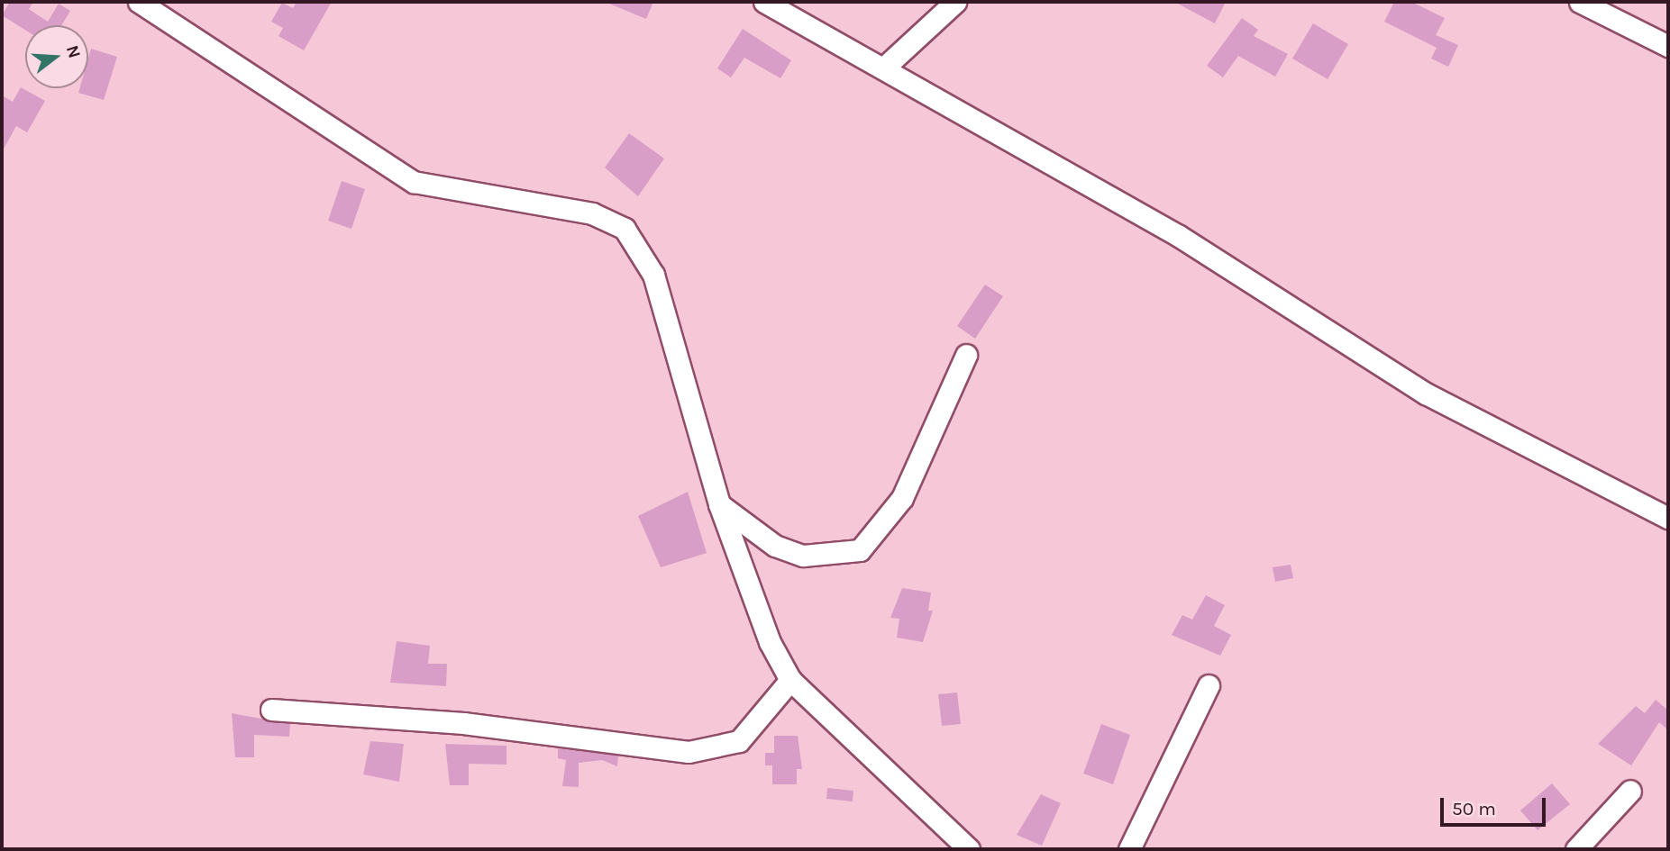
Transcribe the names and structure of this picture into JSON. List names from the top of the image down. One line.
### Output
{"scale_bar":"50 m","north":"right"}
